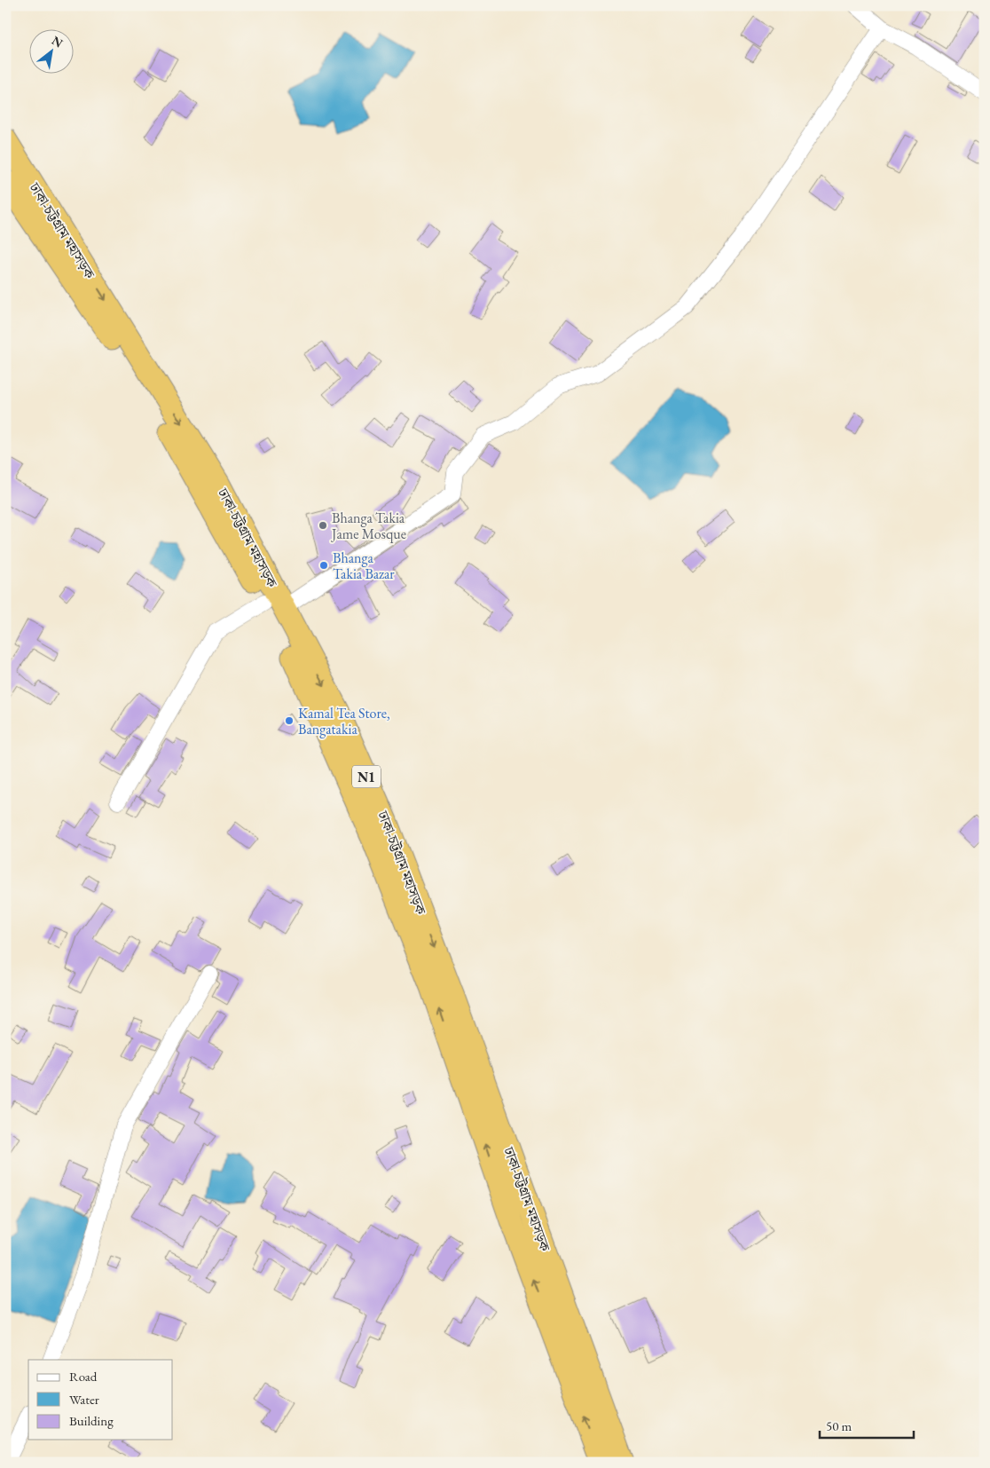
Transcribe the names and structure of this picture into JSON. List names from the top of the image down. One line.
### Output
{"streets":{"highway":["ঢাকা-চট্টগ্রাম মহাসড়ক","N1"]},"places":["Bhanga Takia Jame Mosque","Bhanga Takia Bazar","Kamal Tea Store, Bangatakia"],"legend":["Road","Water","Building"],"scale_bar":"50 m","north":"top right"}
